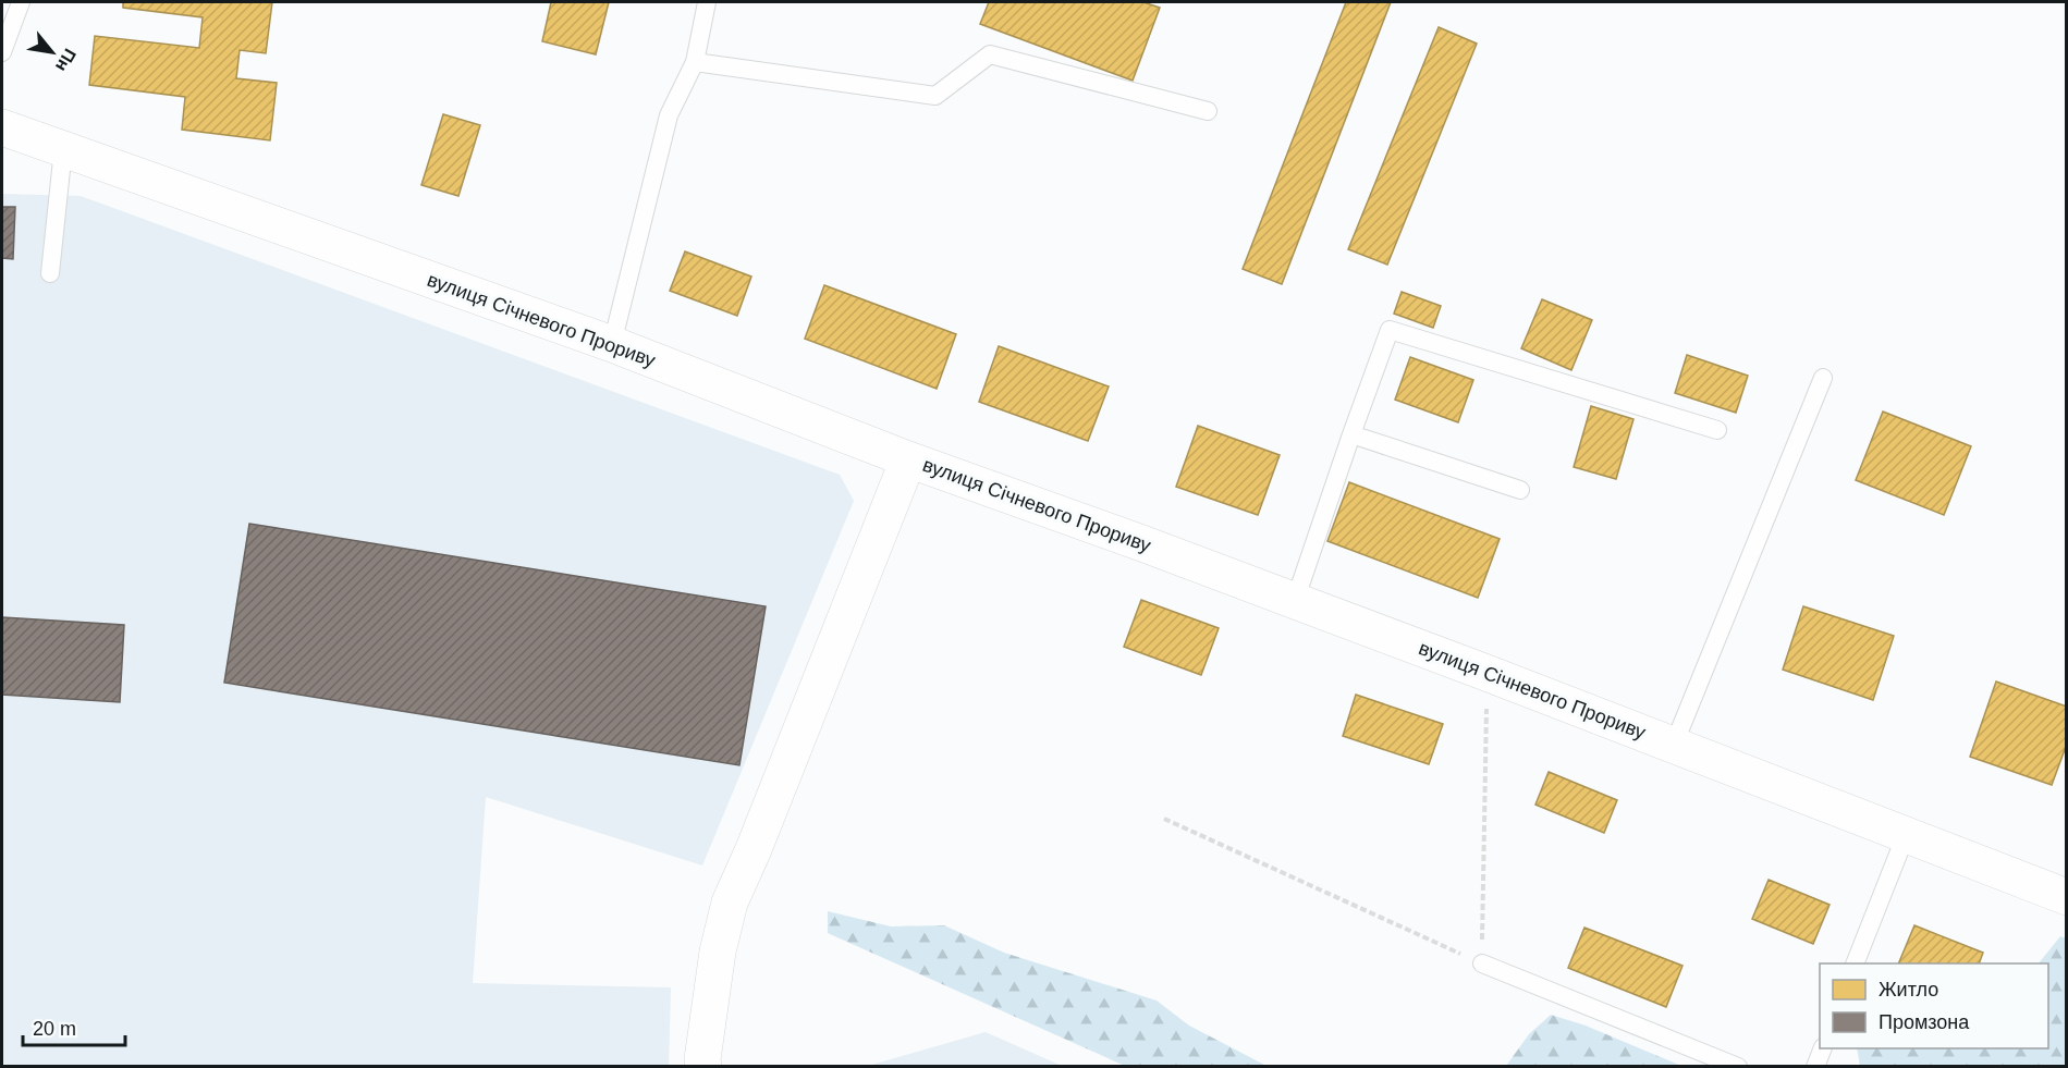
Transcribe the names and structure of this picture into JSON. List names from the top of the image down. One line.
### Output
{"streets":{"street":["вулиця Січневого Прориву"]},"legend":["Житло","Промзона"],"scale_bar":"20 m","north":"bottom right"}
